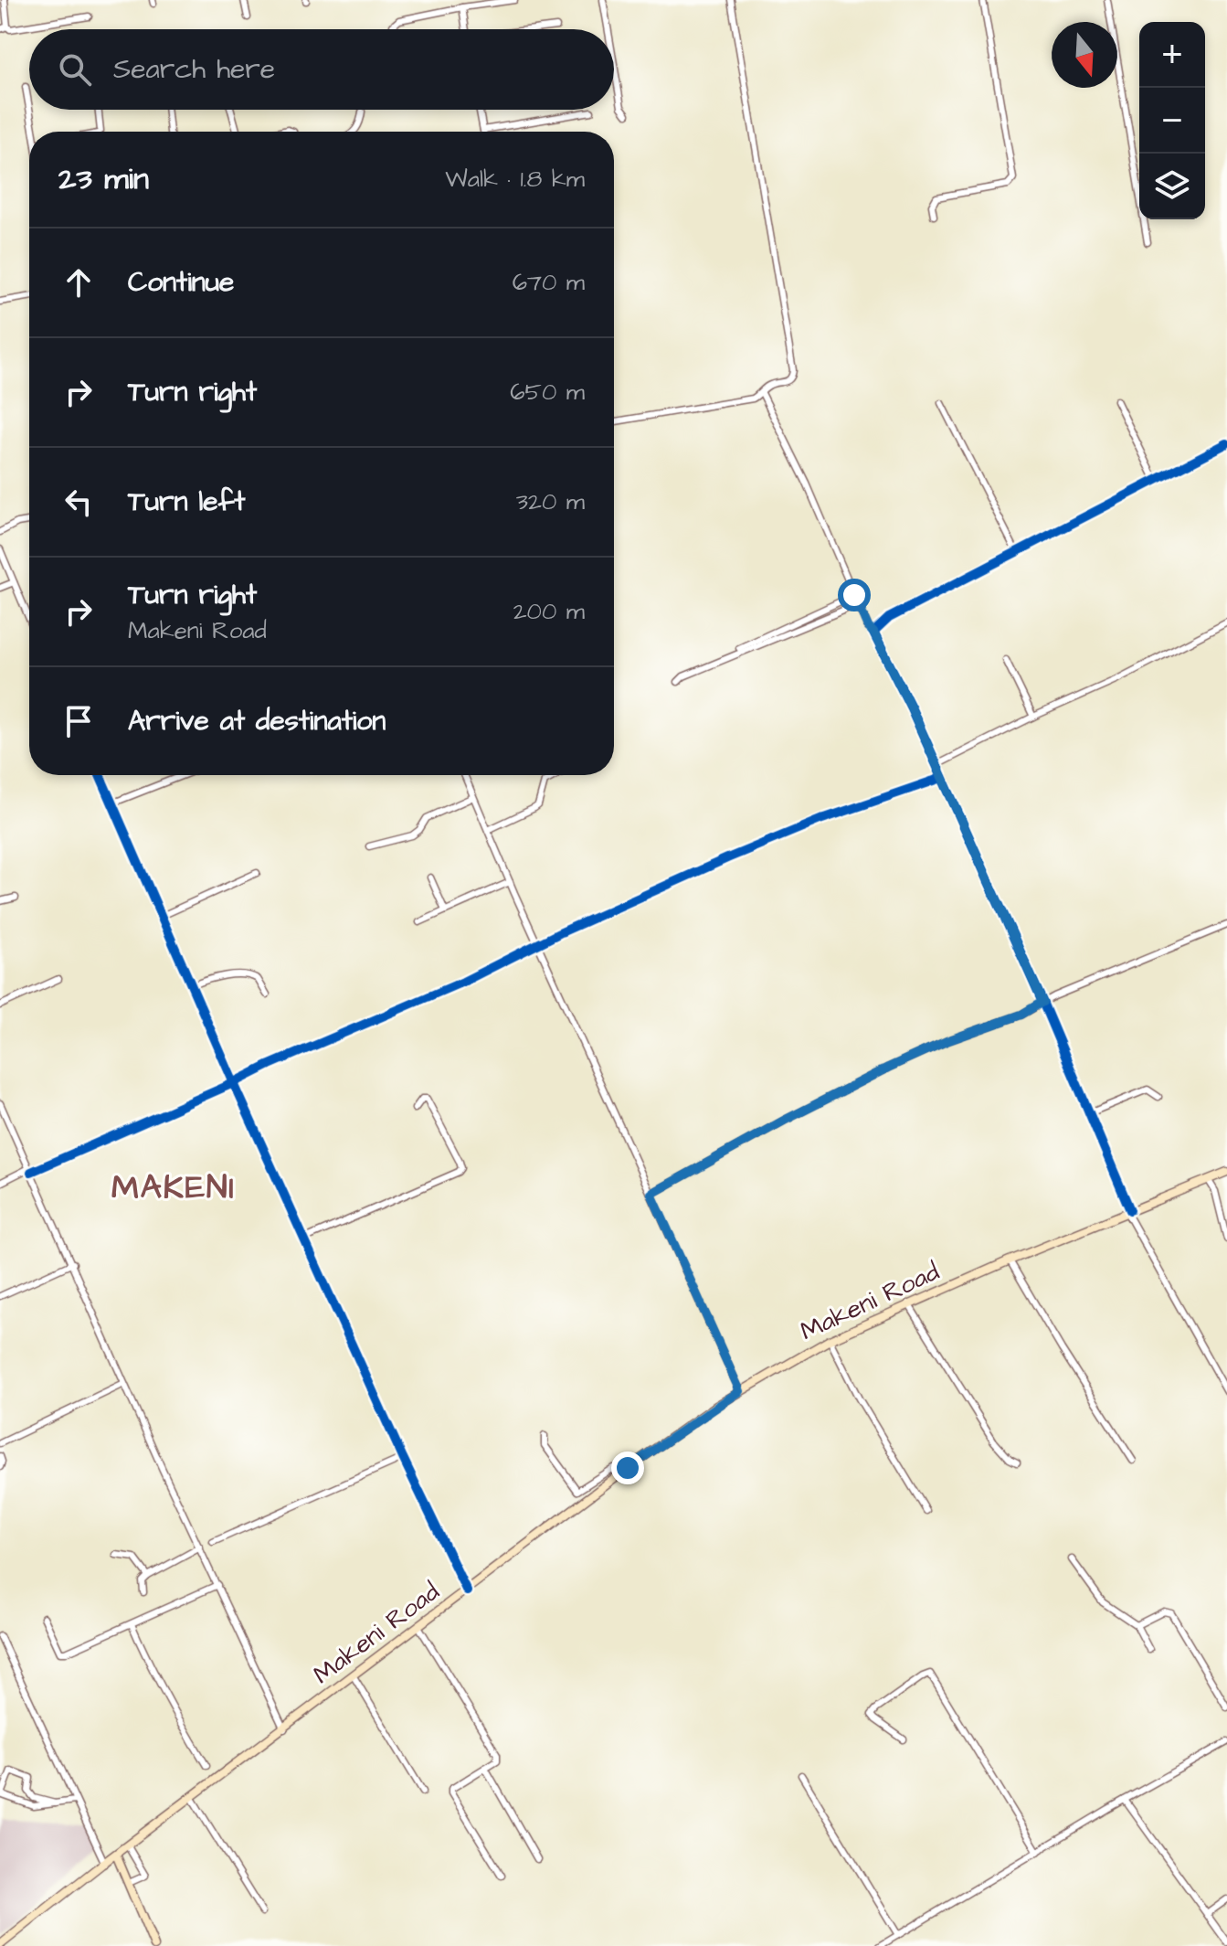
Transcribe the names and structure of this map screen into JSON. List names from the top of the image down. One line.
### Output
{"streets":{"main road":["Makeni Road"]},"districts":["MAKENI"],"north":"bottom","page":{"map_buttons":["+","−"],"search":"Search here","heading":["23 min","Walk · 1.8 km"],"list":[["Continue","670 m"],["Turn right","650 m"],["Turn left","320 m"],["Turn right","Makeni Road","200 m"],"Arrive at destination"]}}
